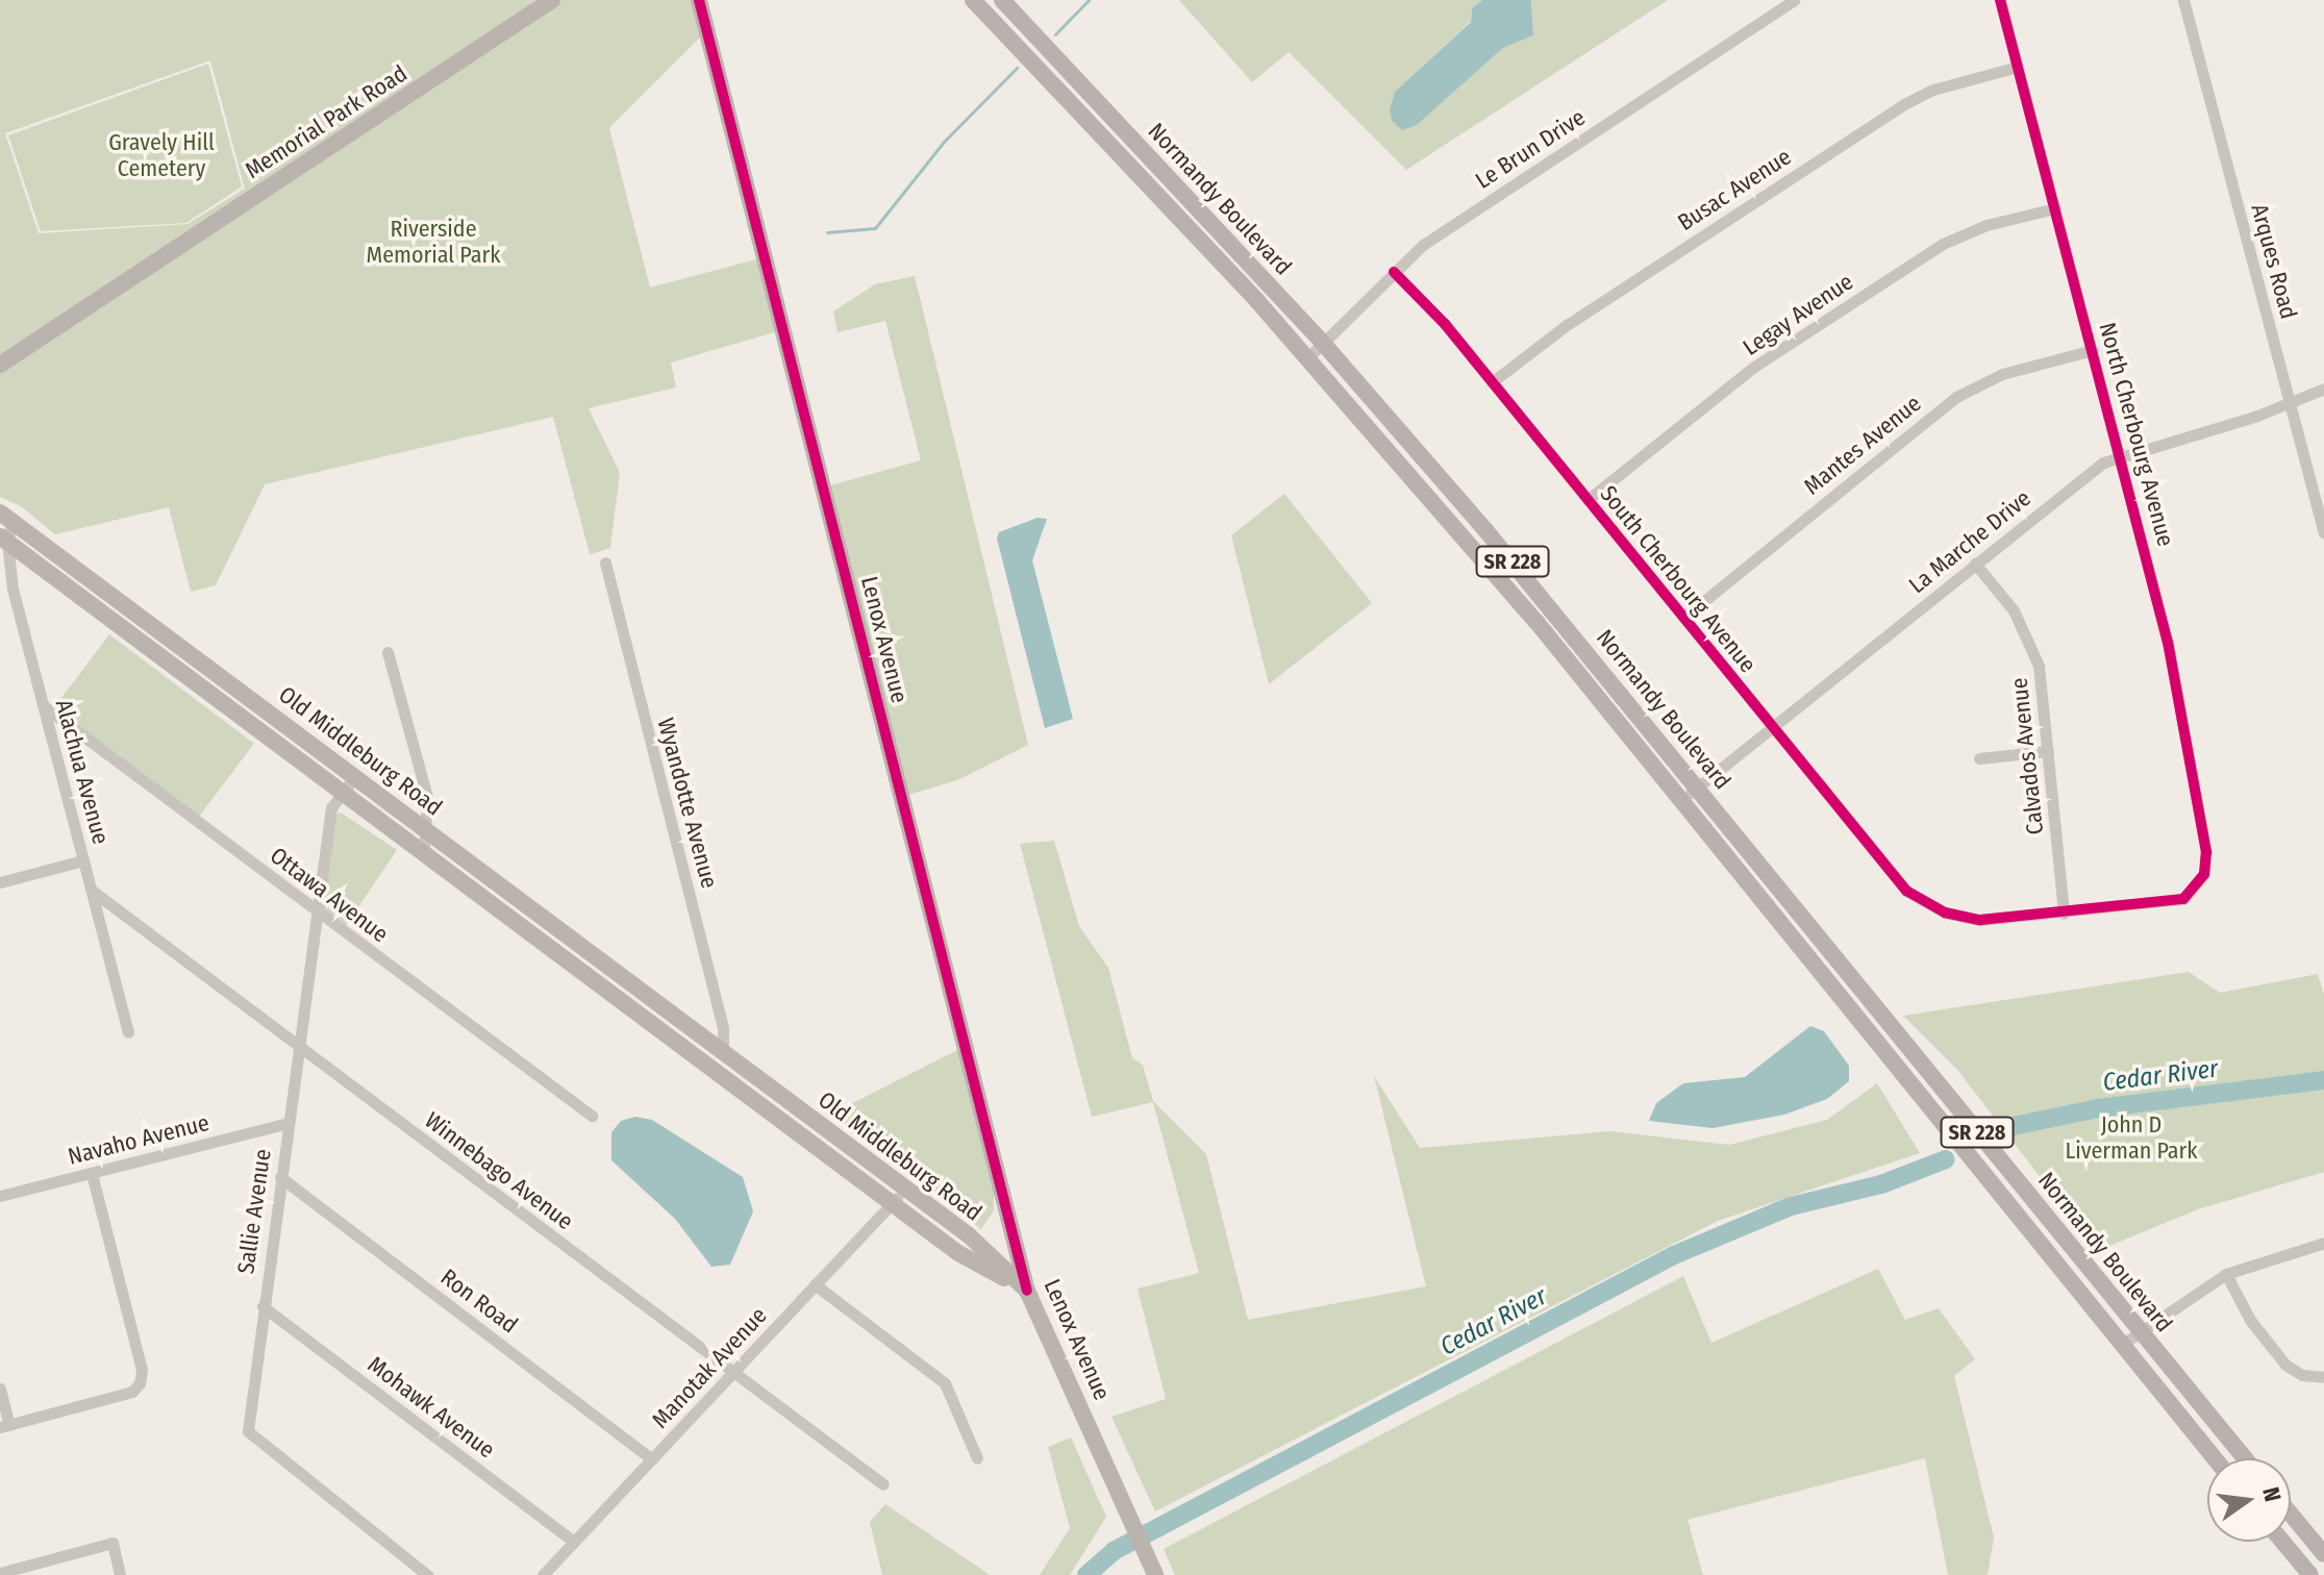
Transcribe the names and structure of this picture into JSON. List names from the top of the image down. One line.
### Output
{"streets":{"main road":["Memorial Park Road","Normandy Boulevard","SR 228","Lenox Avenue","Old Middleburg Road"],"street":["Le Brun Drive","Busac Avenue","Arques Road","Legay Avenue","North Cherbourg Avenue","Mantes Avenue","La Marche Drive","South Cherbourg Avenue","Calvados Avenue","Alachua Avenue","Wyandotte Avenue","Ottawa Avenue","Navaho Avenue","Winnebago Avenue","Sallie Avenue","Ron Road","Manotak Avenue","Mohawk Avenue"]},"crossings":[["Le Brun Drive","Normandy Boulevard"],["Le Brun Drive","South Cherbourg Avenue"],["Busac Avenue","North Cherbourg Avenue"],["Busac Avenue","South Cherbourg Avenue"],["Normandy Boulevard","La Marche Drive"],["Arques Road","La Marche Drive"],["Legay Avenue","North Cherbourg Avenue"],["Legay Avenue","South Cherbourg Avenue"],["North Cherbourg Avenue","Mantes Avenue"],["North Cherbourg Avenue","La Marche Drive"],["North Cherbourg Avenue","South Cherbourg Avenue"],["North Cherbourg Avenue","Calvados Avenue"],["Mantes Avenue","South Cherbourg Avenue"],["La Marche Drive","South Cherbourg Avenue"],["La Marche Drive","Calvados Avenue"],["South Cherbourg Avenue","Calvados Avenue"],["Lenox Avenue","Old Middleburg Road"],["Old Middleburg Road","Alachua Avenue"],["Old Middleburg Road","Wyandotte Avenue"],["Old Middleburg Road","Sallie Avenue"],["Old Middleburg Road","Manotak Avenue"],["Alachua Avenue","Ottawa Avenue"],["Alachua Avenue","Winnebago Avenue"],["Ottawa Avenue","Sallie Avenue"],["Navaho Avenue","Sallie Avenue"],["Winnebago Avenue","Sallie Avenue"],["Winnebago Avenue","Manotak Avenue"],["Sallie Avenue","Ron Road"],["Sallie Avenue","Mohawk Avenue"],["Ron Road","Manotak Avenue"],["Manotak Avenue","Mohawk Avenue"]],"water":["Cedar River"],"parks":["Gravely Hill Cemetery","Riverside Memorial Park","John D Liverman Park"],"north":"right"}
